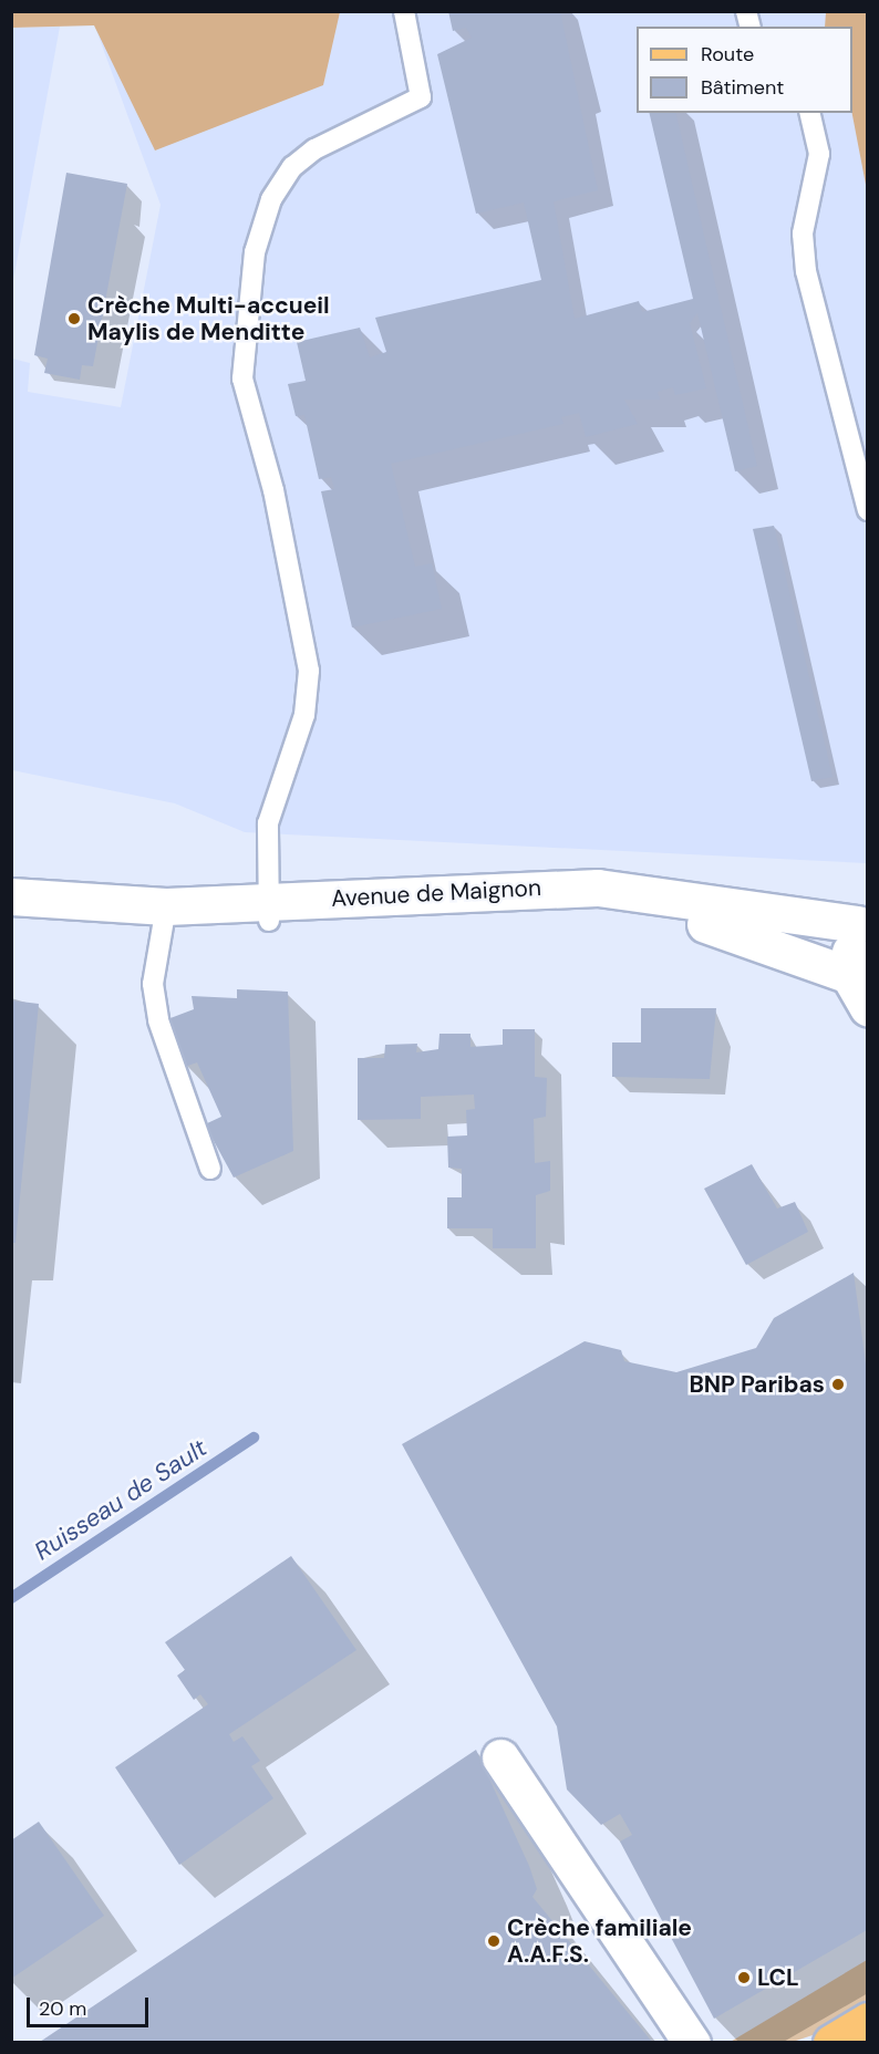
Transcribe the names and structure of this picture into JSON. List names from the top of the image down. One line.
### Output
{"streets":{"street":["Avenue de Maignon"]},"water":["Ruisseau de Sault"],"places":["Crèche Multi-accueil Maylis de Menditte","BNP Paribas","Crèche familiale A.A.F.S.","LCL"],"legend":["Route","Bâtiment"],"scale_bar":"20 m"}
